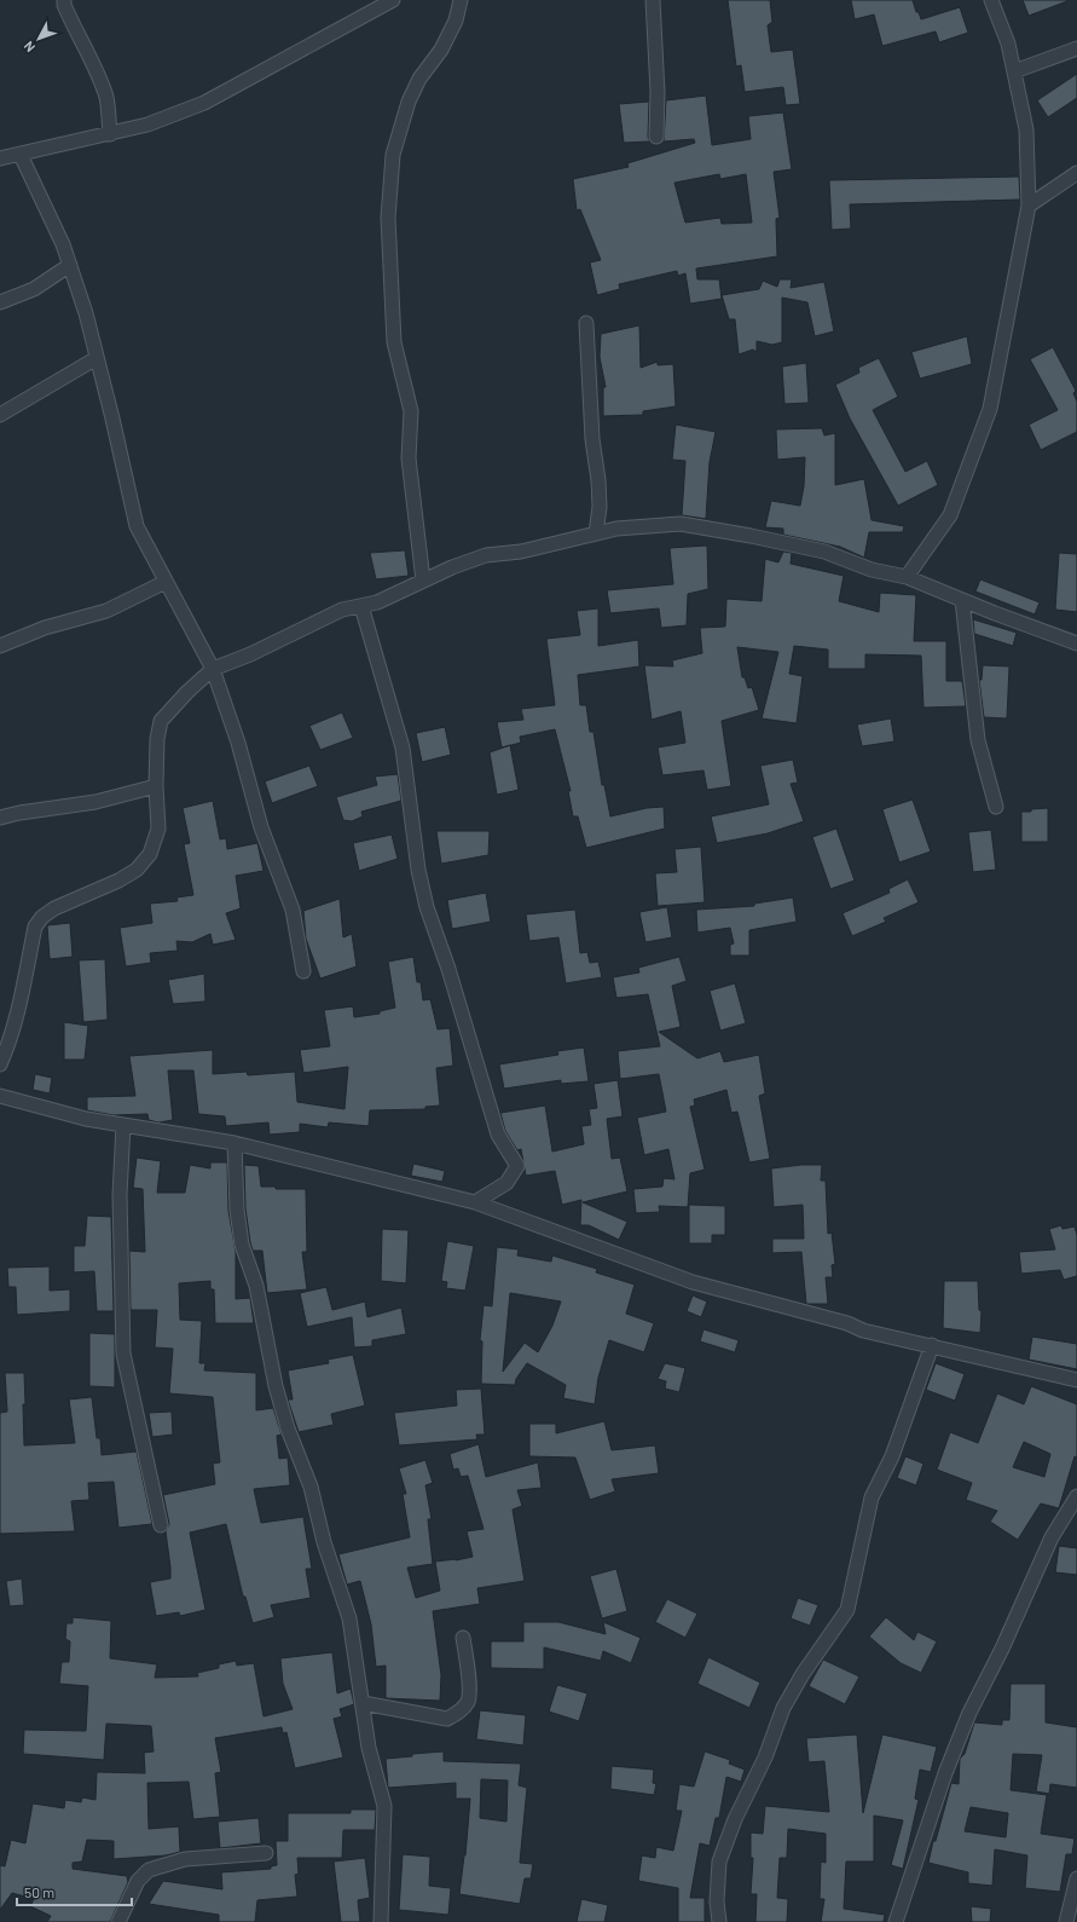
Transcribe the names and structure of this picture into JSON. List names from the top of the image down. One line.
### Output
{"scale_bar":"50 m","north":"bottom left"}
